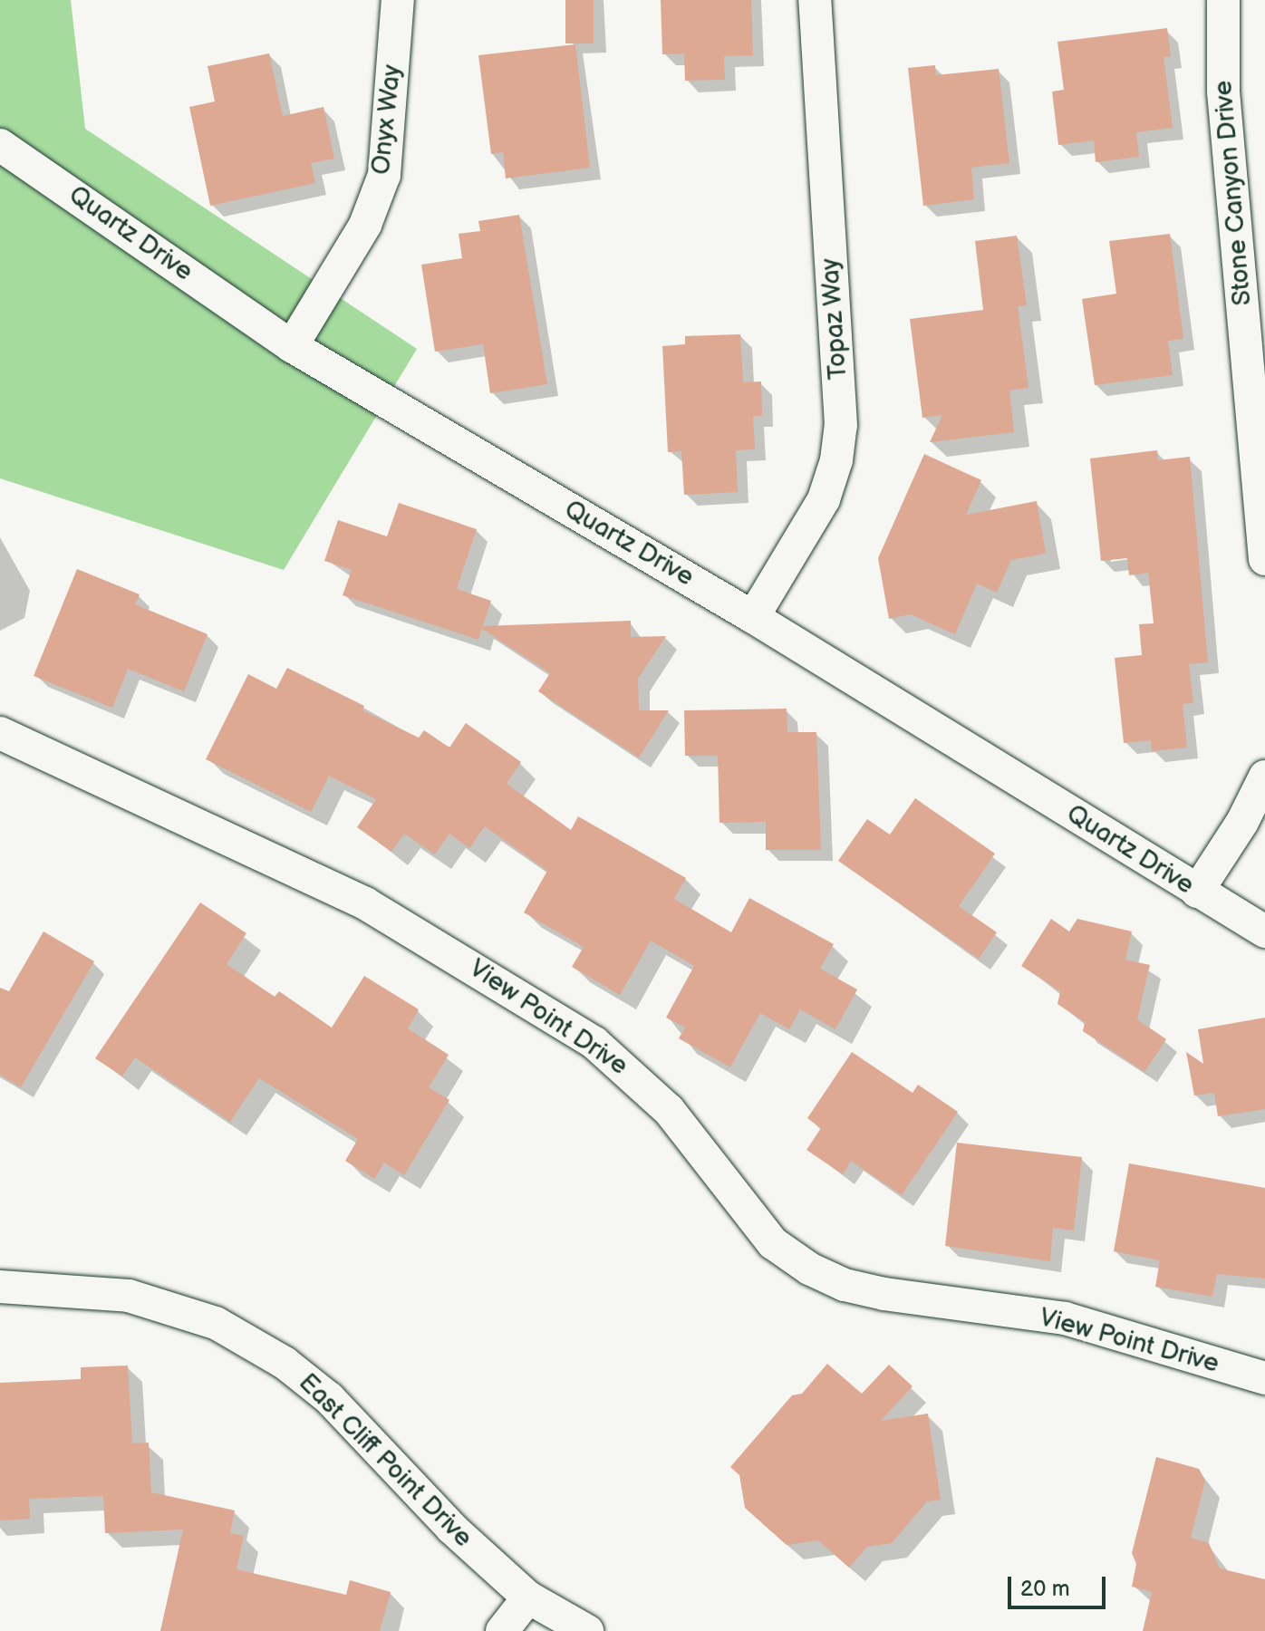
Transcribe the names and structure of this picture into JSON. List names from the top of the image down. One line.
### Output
{"streets":{"street":["Onyx Way","Stone Canyon Drive","Quartz Drive","Topaz Way","View Point Drive","East Cliff Point Drive"]},"crossings":[["Onyx Way","Quartz Drive"],["Quartz Drive","Topaz Way"]],"scale_bar":"20 m"}
